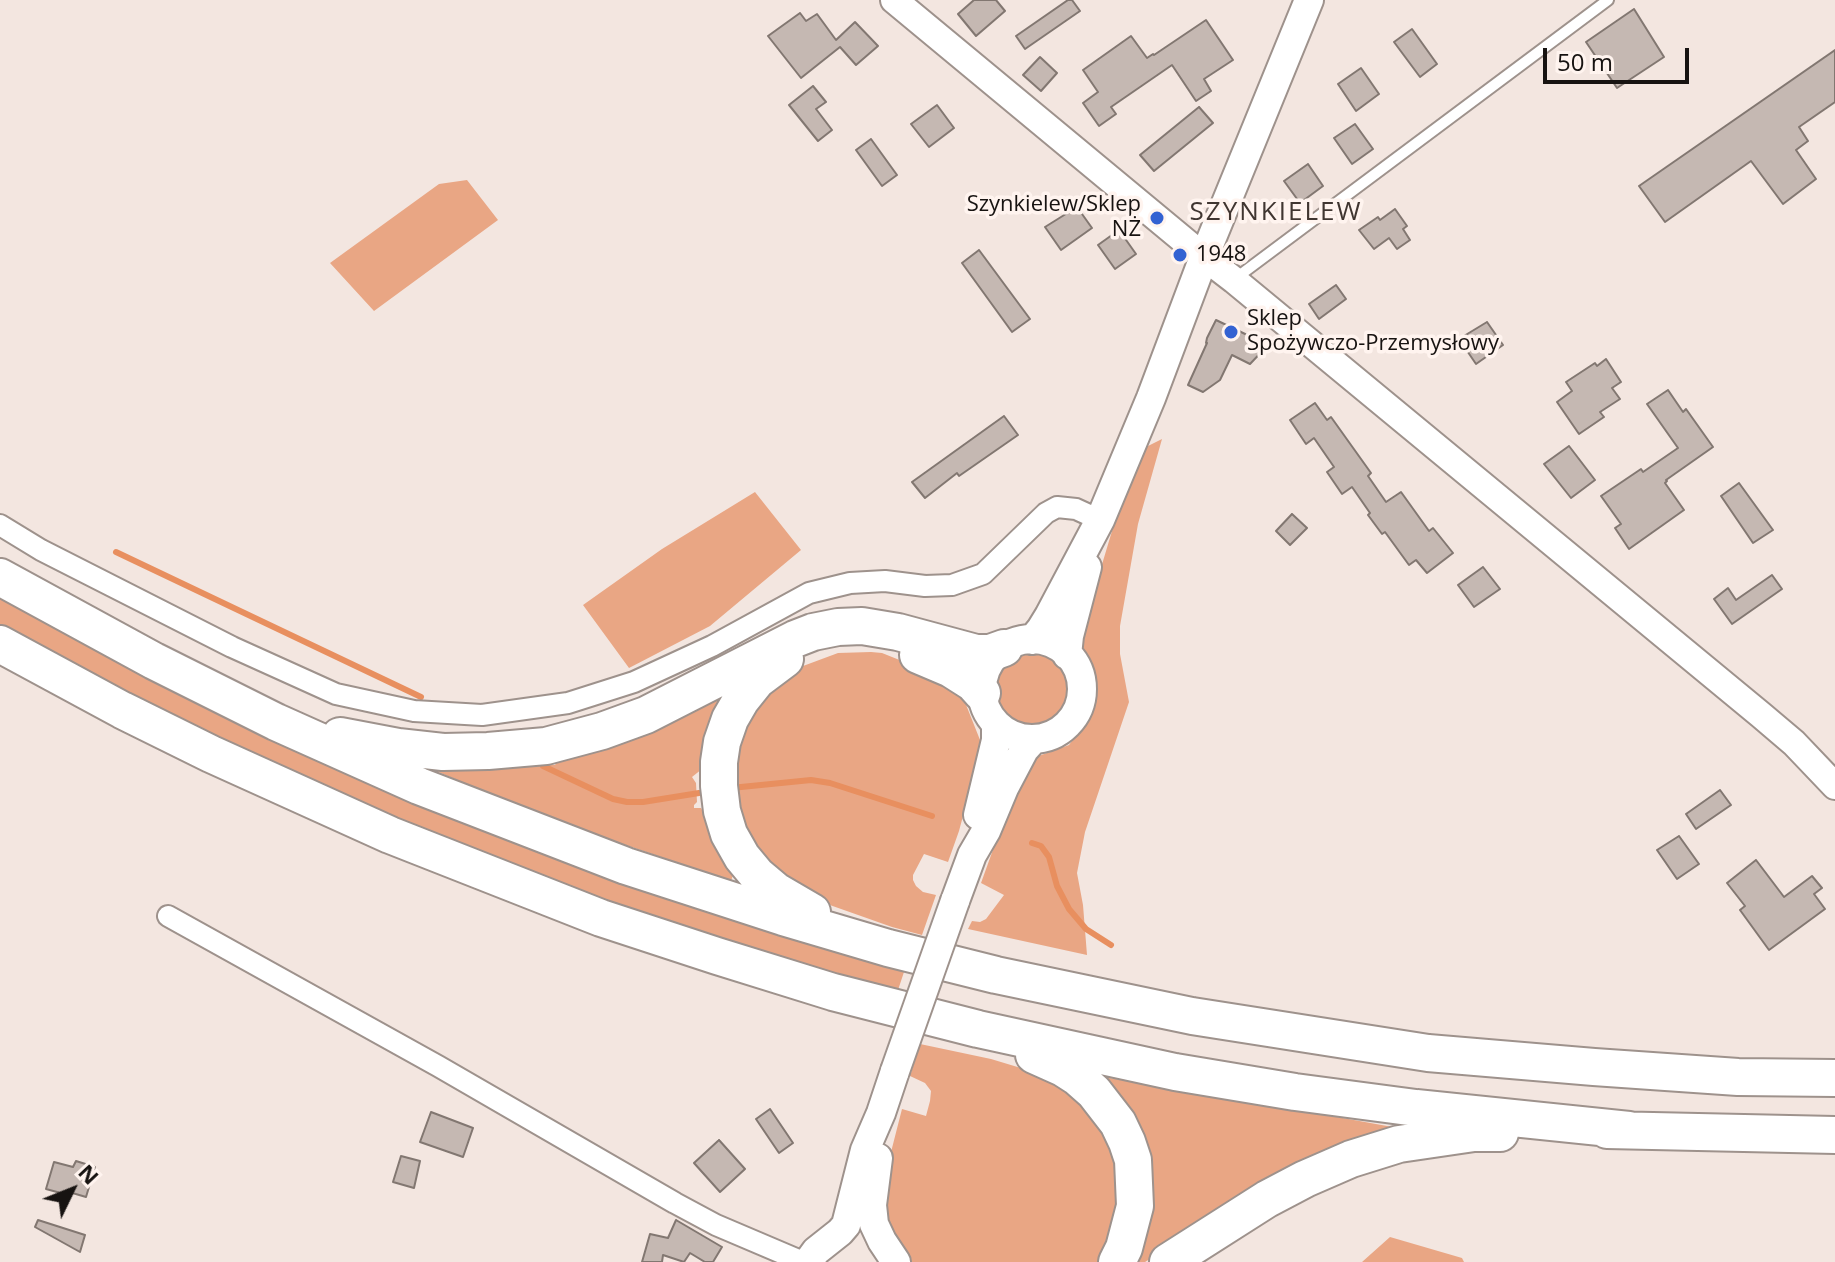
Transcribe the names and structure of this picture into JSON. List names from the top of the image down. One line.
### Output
{"districts":["SZYNKIELEW"],"places":["Szynkielew/Sklep NŻ","1948","Sklep Spożywczo-Przemysłowy"],"scale_bar":"50 m","north":"top right"}
